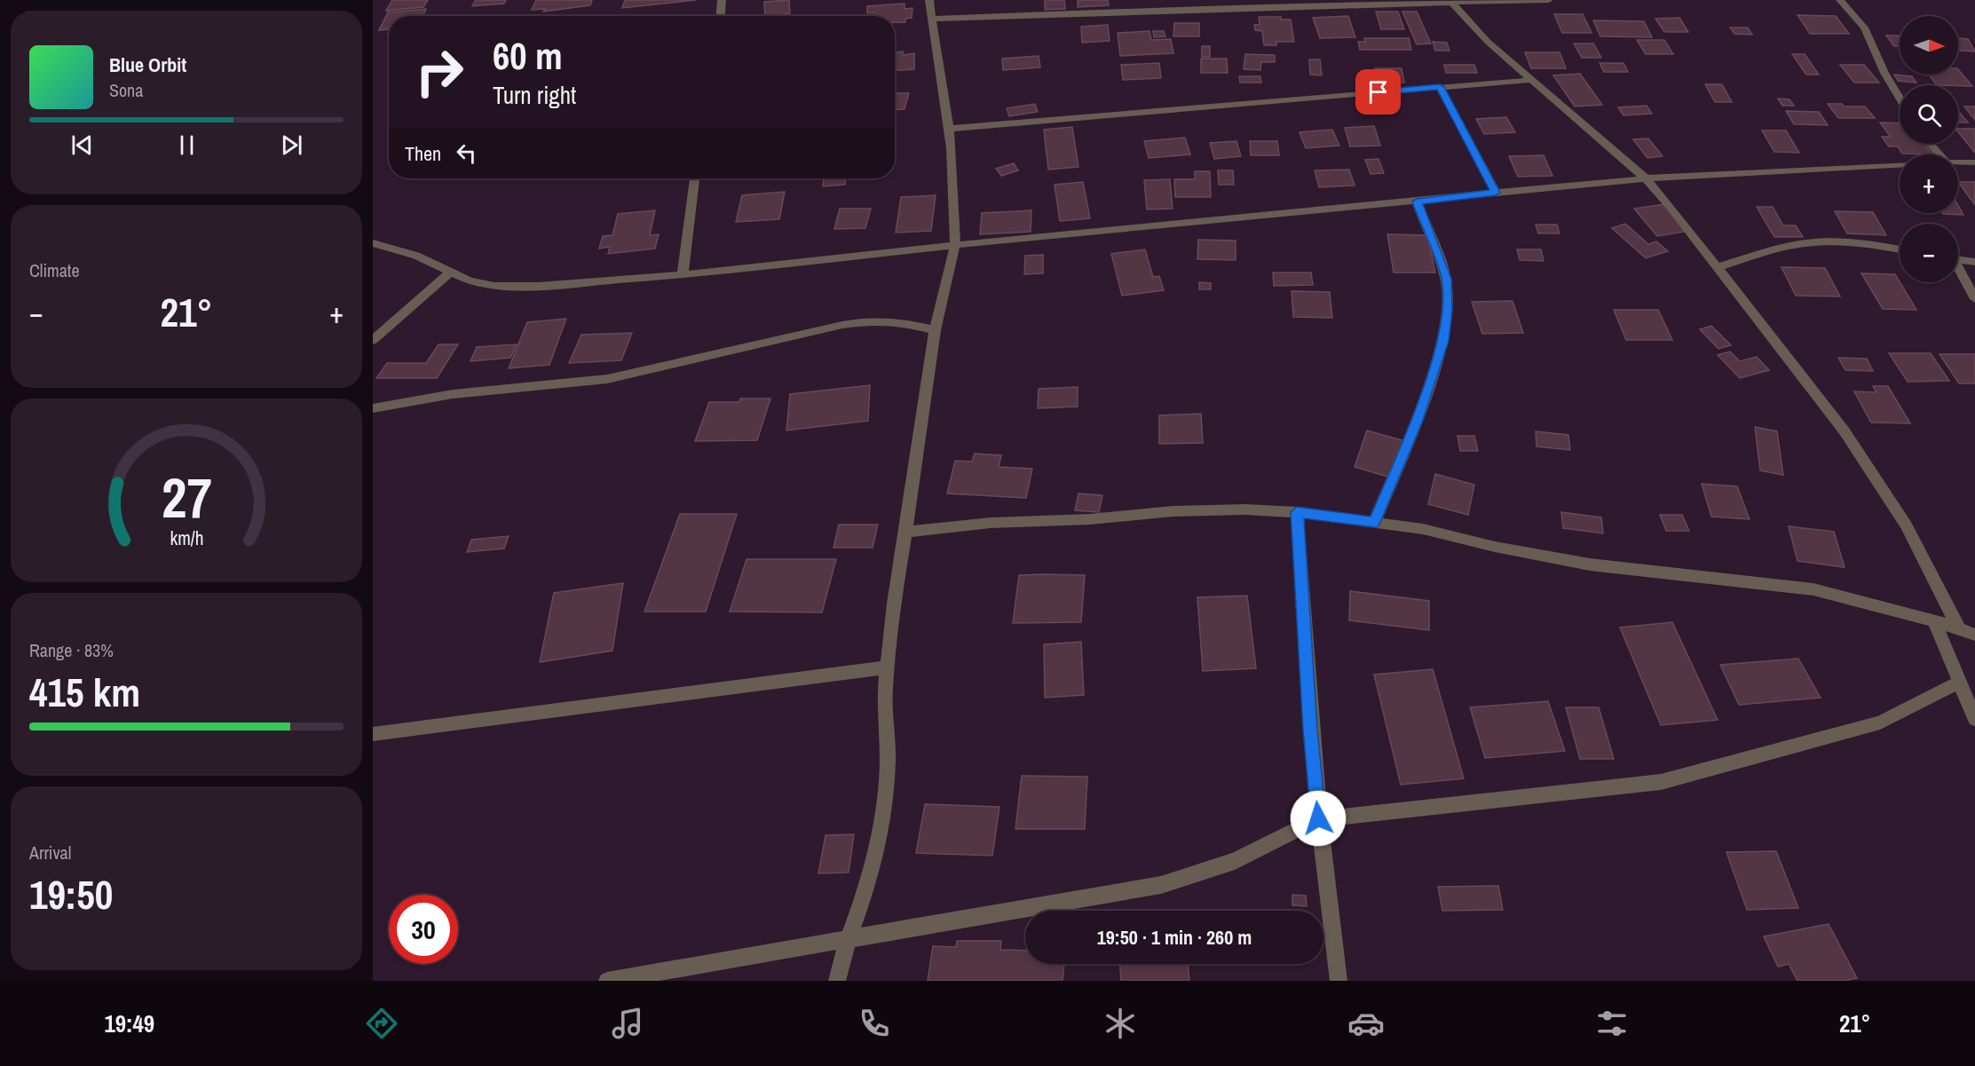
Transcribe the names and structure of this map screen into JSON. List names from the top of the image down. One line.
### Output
{"north":"right","page":{"map_buttons":["+","−"],"turn":["60 m","Turn right"],"song":["Blue Orbit","Sona"],"then":"Then","tile":["Climate",["Range · 83%","415 km"],["Arrival","19:50"]],"heat":["−","21°","+"],"limit":"30","trip":"19:50 · 1 min · 260 m","tabs":["19:49","21°"],"gauge":["27","km/h"]}}
